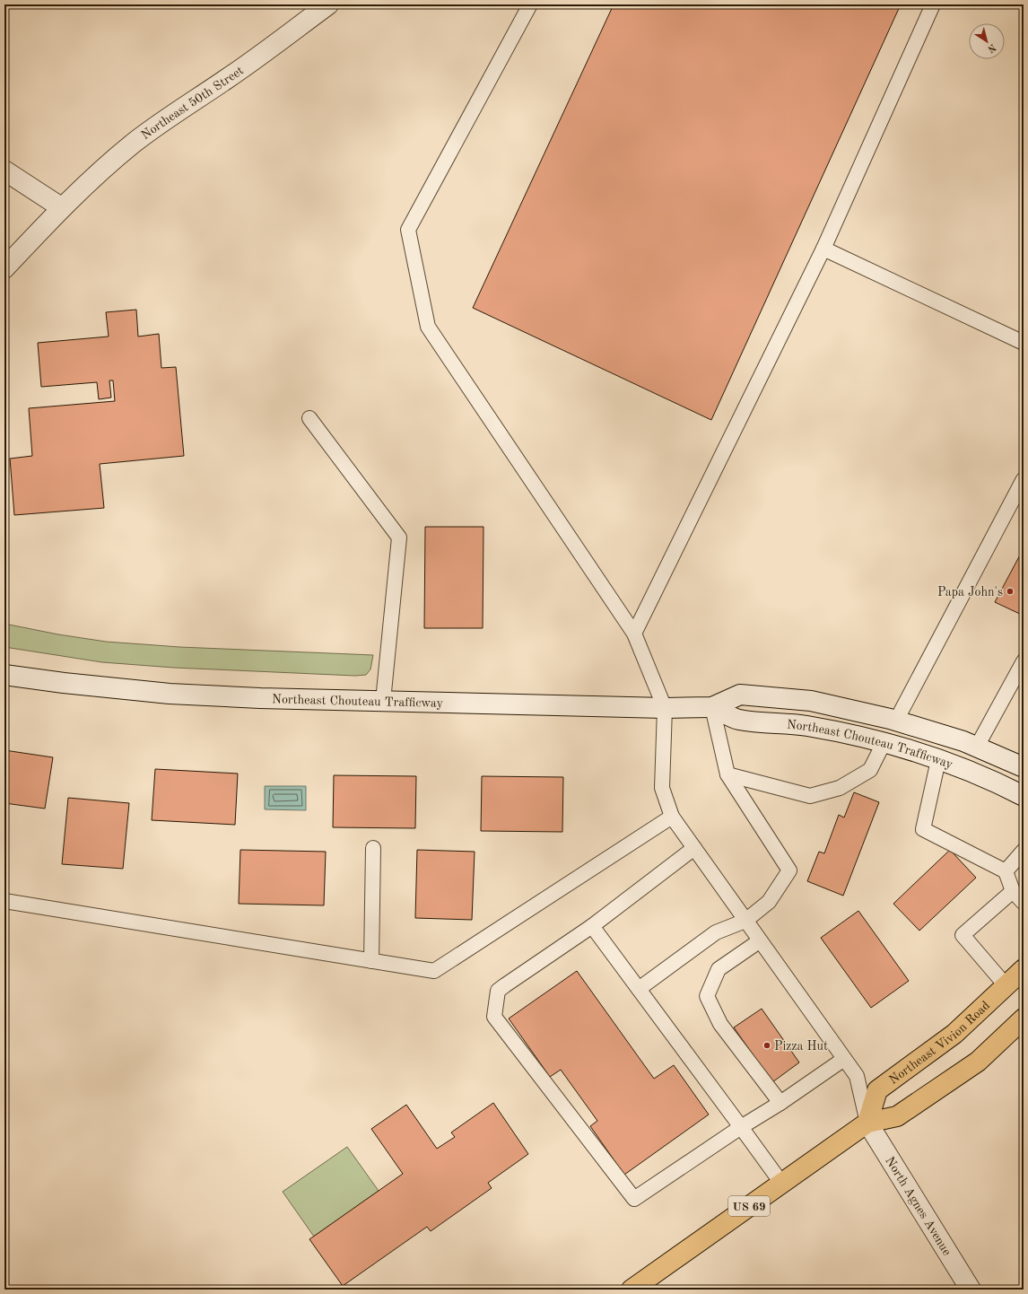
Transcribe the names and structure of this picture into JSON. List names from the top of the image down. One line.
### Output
{"streets":{"main road":["Northeast 50th Street","Northeast Chouteau Trafficway","Northeast Vivion Road","US 69","North Agnes Avenue"]},"crossings":[["Northeast Vivion Road","US 69"],["Northeast Vivion Road","North Agnes Avenue"],["US 69","North Agnes Avenue"]],"places":["Papa John's","Pizza Hut"],"north":"bottom right"}
